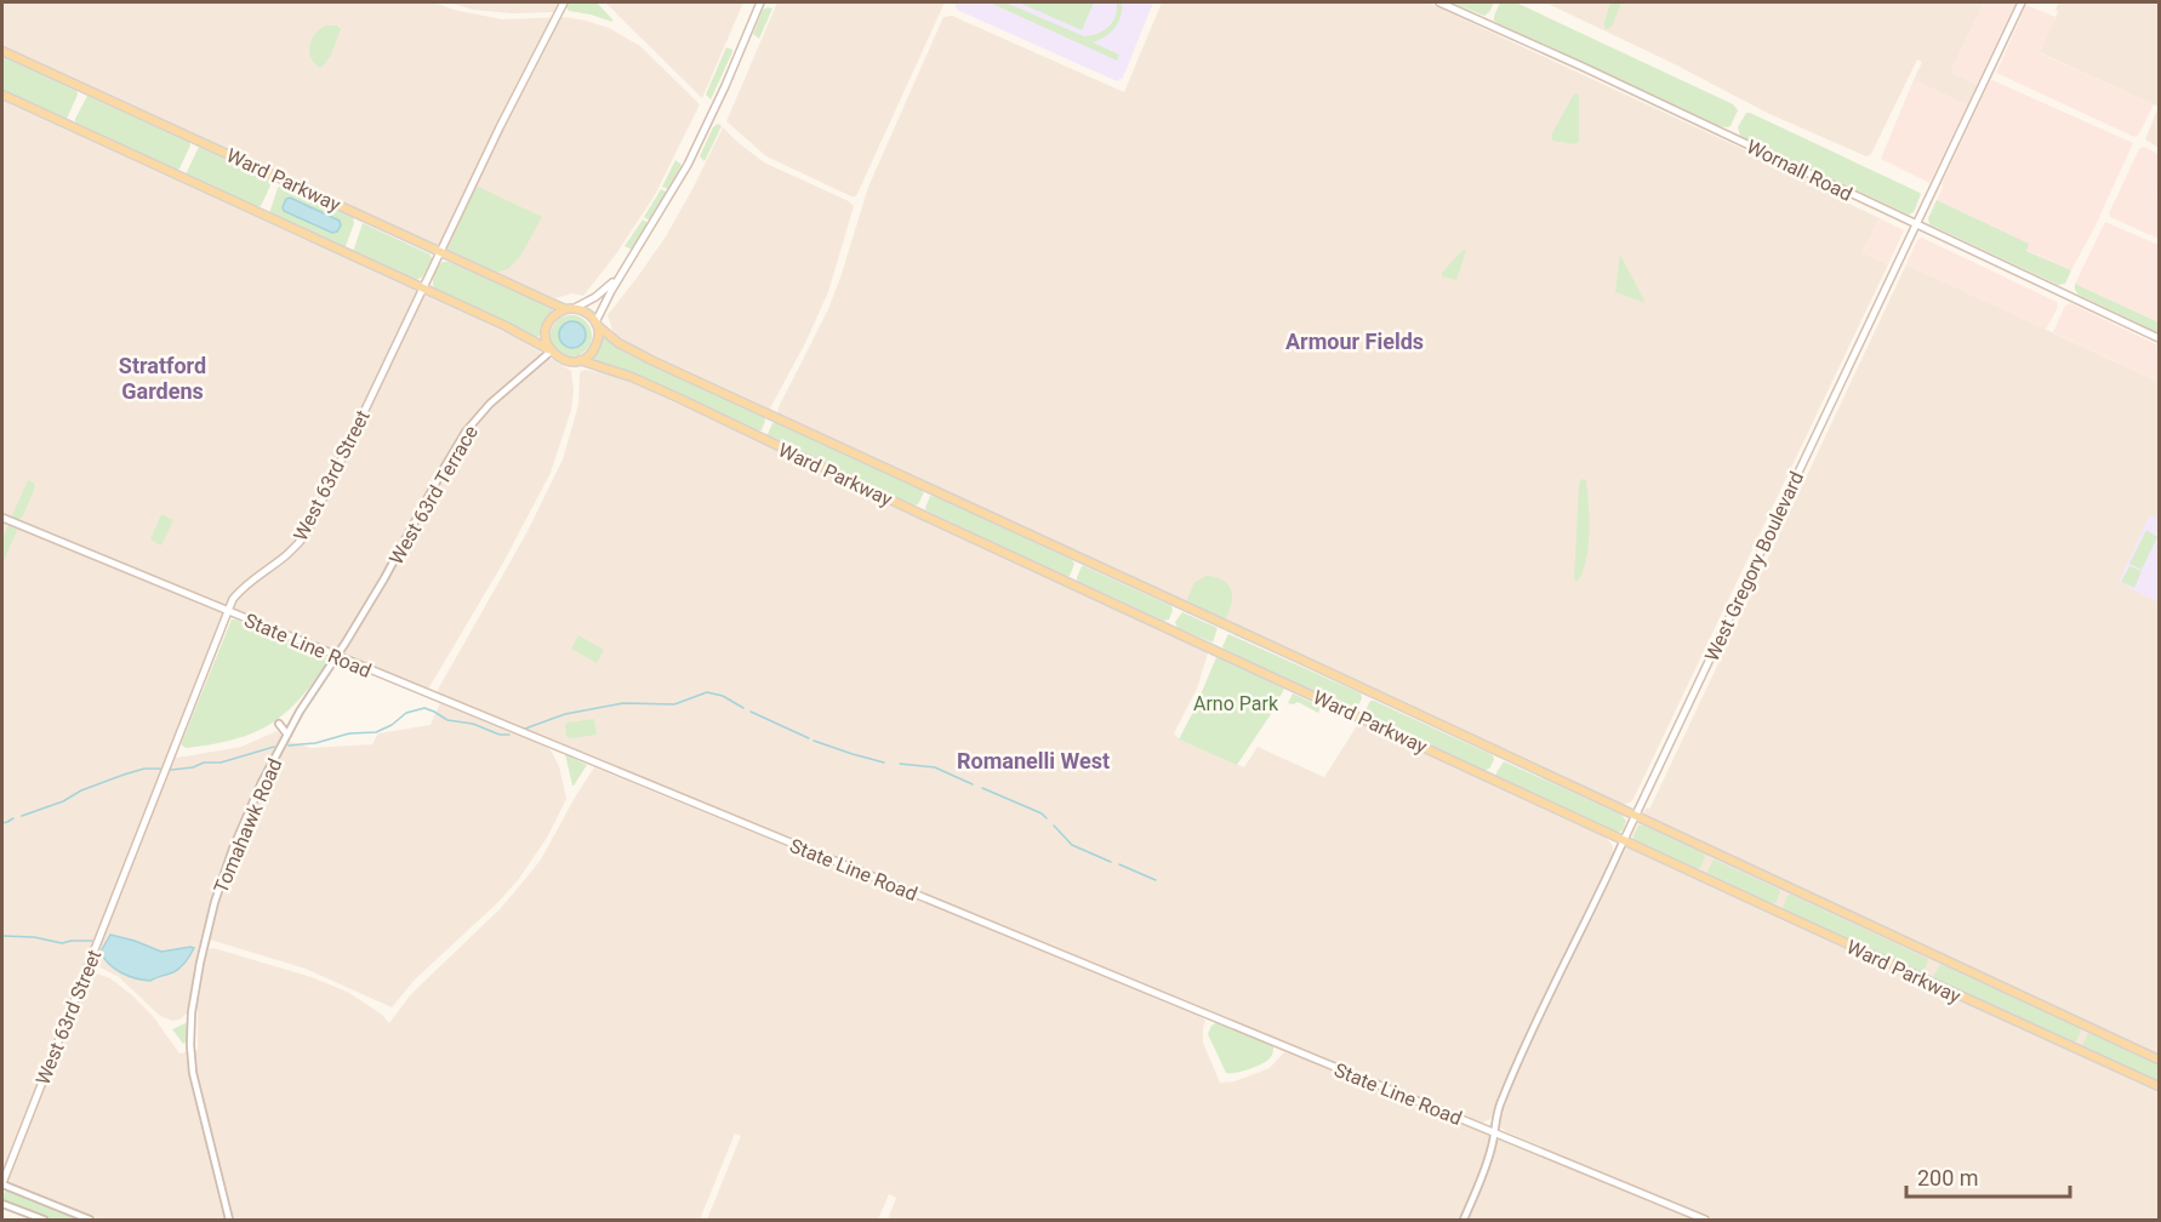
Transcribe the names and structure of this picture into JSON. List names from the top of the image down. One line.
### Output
{"streets":{"main road":["Wornall Road","Ward Parkway","West 63rd Street","West Gregory Boulevard","State Line Road"],"street":["West 63rd Terrace","Tomahawk Road"]},"crossings":[["Wornall Road","West Gregory Boulevard"],["Ward Parkway","West 63rd Street"],["Ward Parkway","West 63rd Terrace"],["Ward Parkway","West Gregory Boulevard"],["West 63rd Street","State Line Road"],["West 63rd Terrace","State Line Road"],["West 63rd Terrace","Tomahawk Road"],["West Gregory Boulevard","State Line Road"],["State Line Road","Tomahawk Road"]],"districts":["Armour Fields","Stratford Gardens","Romanelli West"],"parks":["Arno Park"],"scale_bar":"200 m"}
